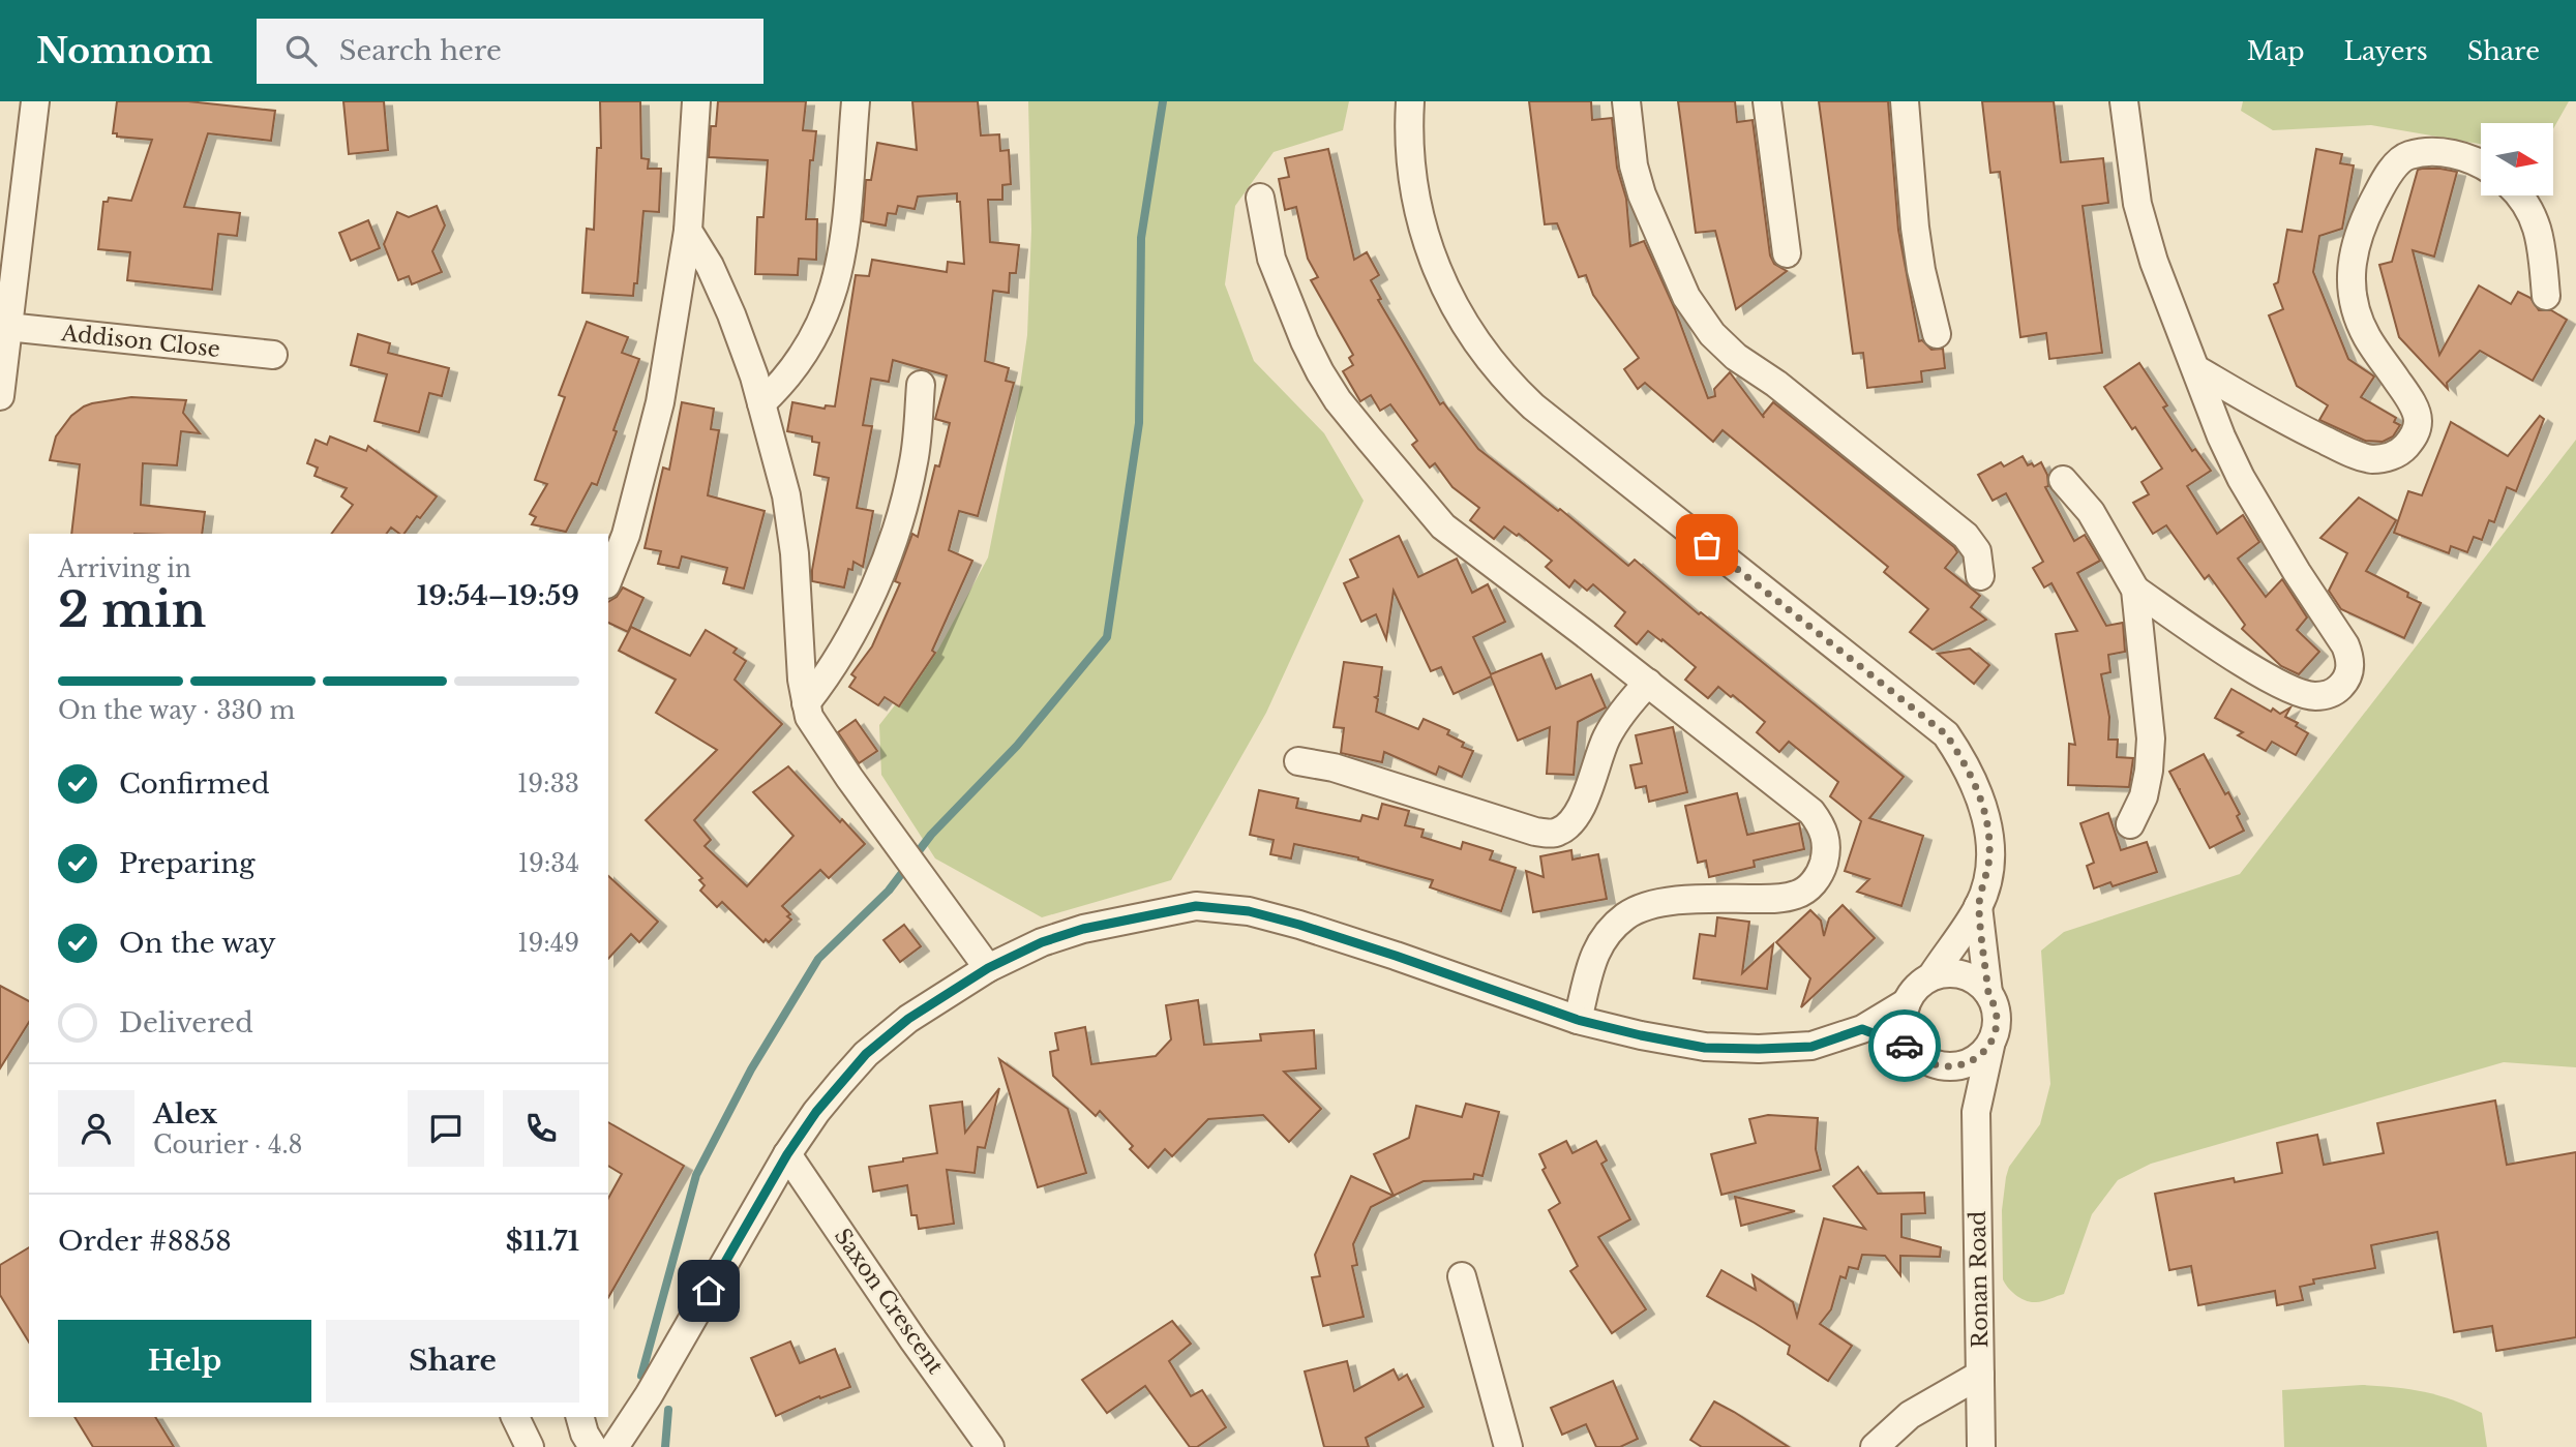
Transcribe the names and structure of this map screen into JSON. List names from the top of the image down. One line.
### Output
{"streets":{"street":["Addison Close","Ronan Road","Saxon Crescent"]},"north":"right","page":{"header":"Nomnom","search":"Search here","nav":["Map","Layers","Share"],"heading":["2 min","Arriving in","19:54–19:59"],"panel":["Alex","Courier · 4.8","Order #8858","$11.71"],"bar":"On the way · 330 m","list":[["Confirmed","19:33"],["Preparing","19:34"],["On the way","19:49"],"Delivered"],"buttons":["Help","Share"]}}
